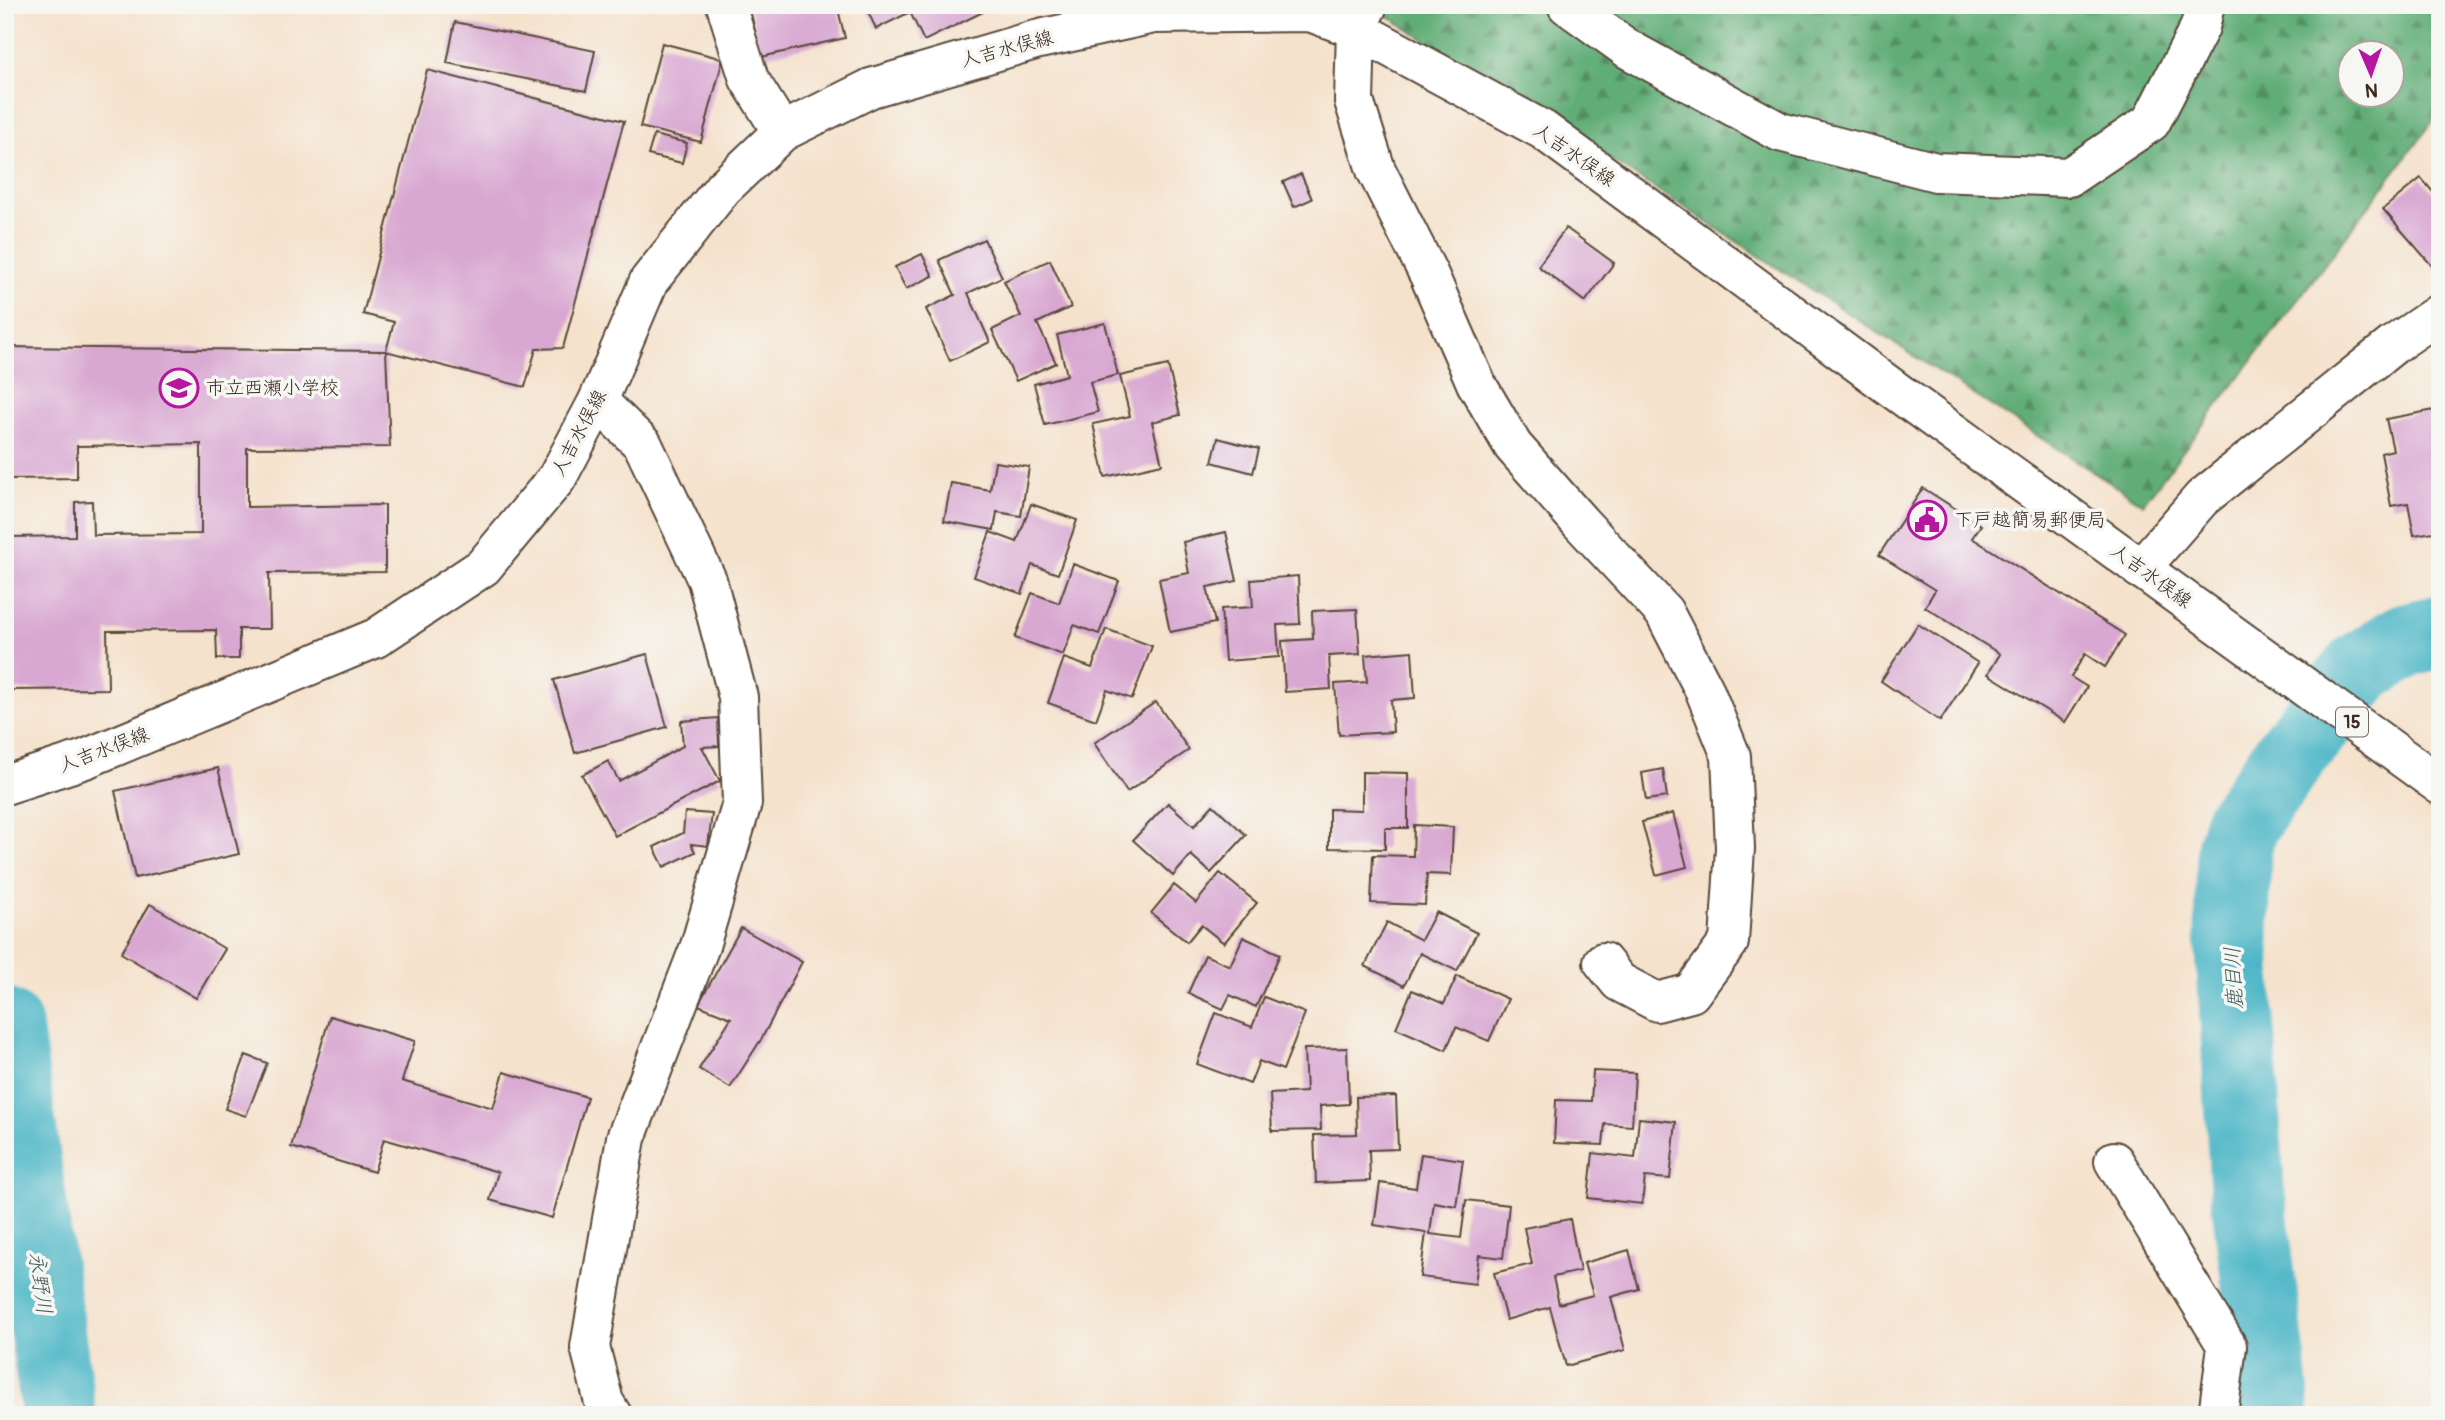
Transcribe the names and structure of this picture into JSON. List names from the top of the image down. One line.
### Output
{"streets":{"street":["人吉水俣線","15"]},"water":["鹿目川","永野川"],"places":{"school or university":["市立西瀬小学校"],"public building":["下戸越簡易郵便局"]},"north":"bottom"}
